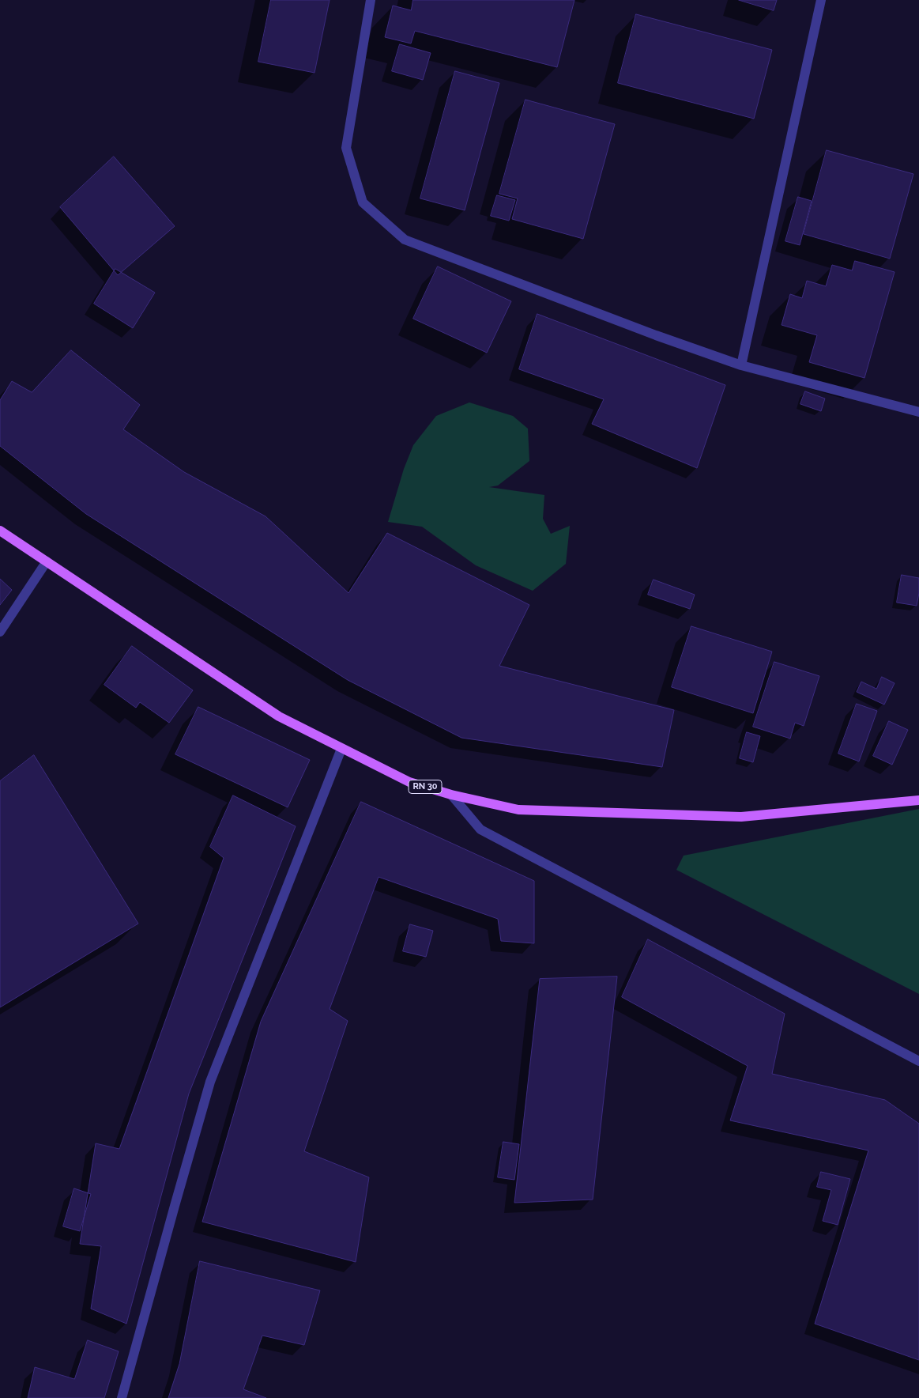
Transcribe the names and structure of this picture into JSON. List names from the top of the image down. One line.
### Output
{"streets":{"main road":["RN 30"]}}
